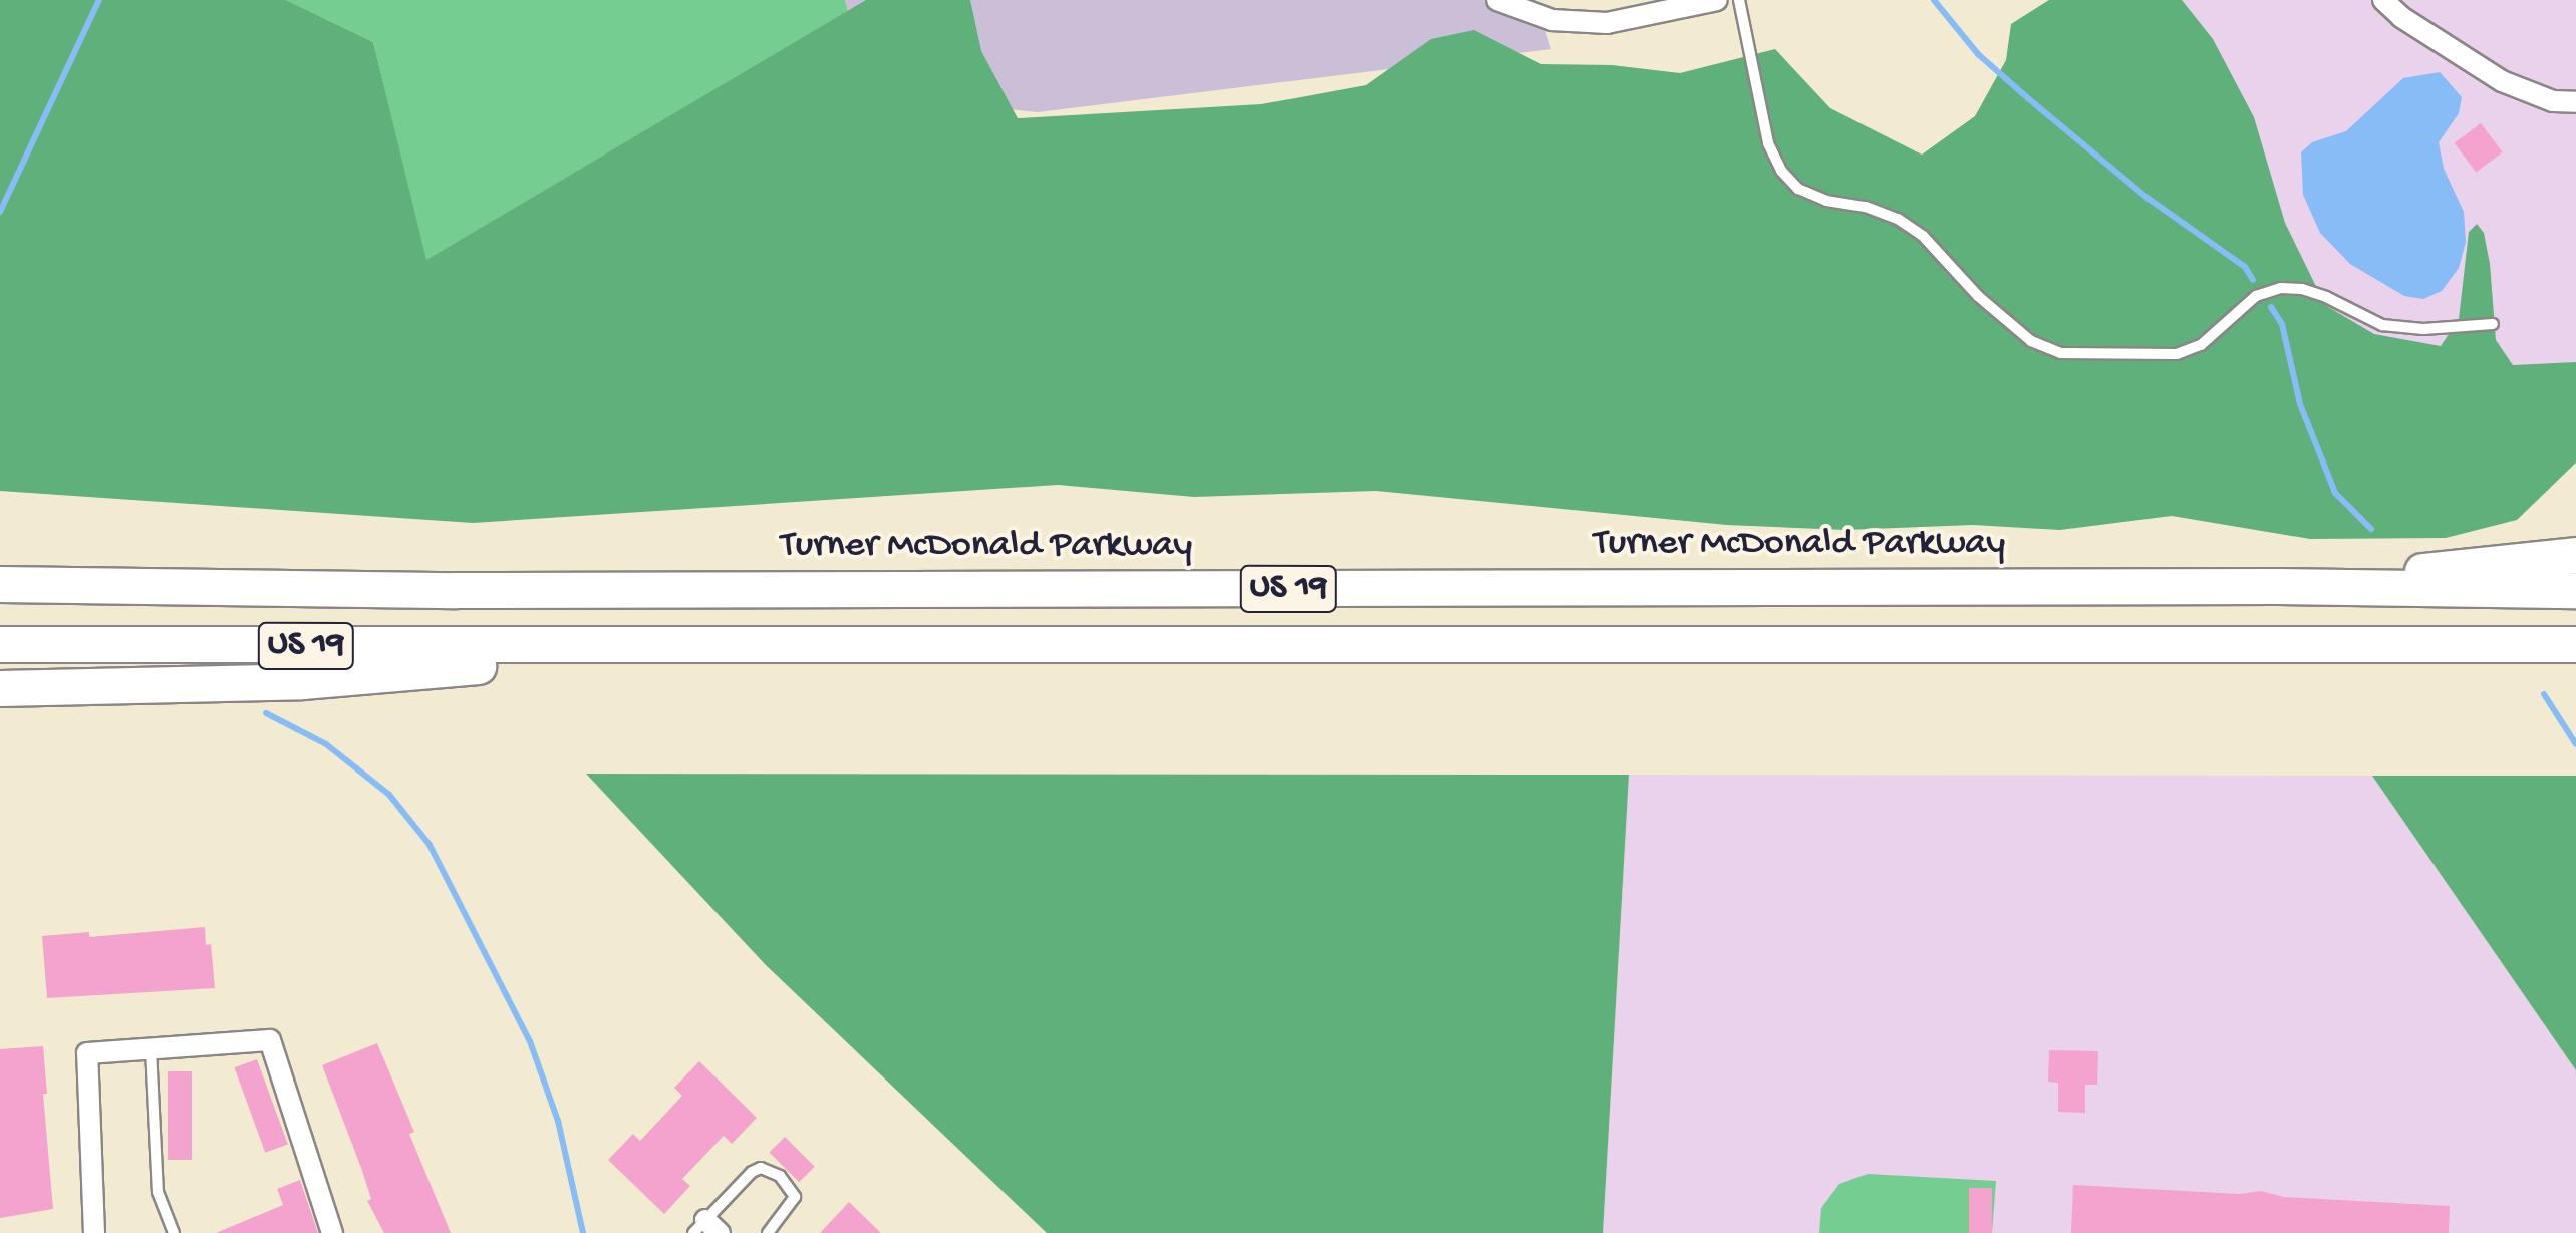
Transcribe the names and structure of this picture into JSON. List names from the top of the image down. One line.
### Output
{"streets":{"highway":["Turner McDonald Parkway","US 19"]}}
